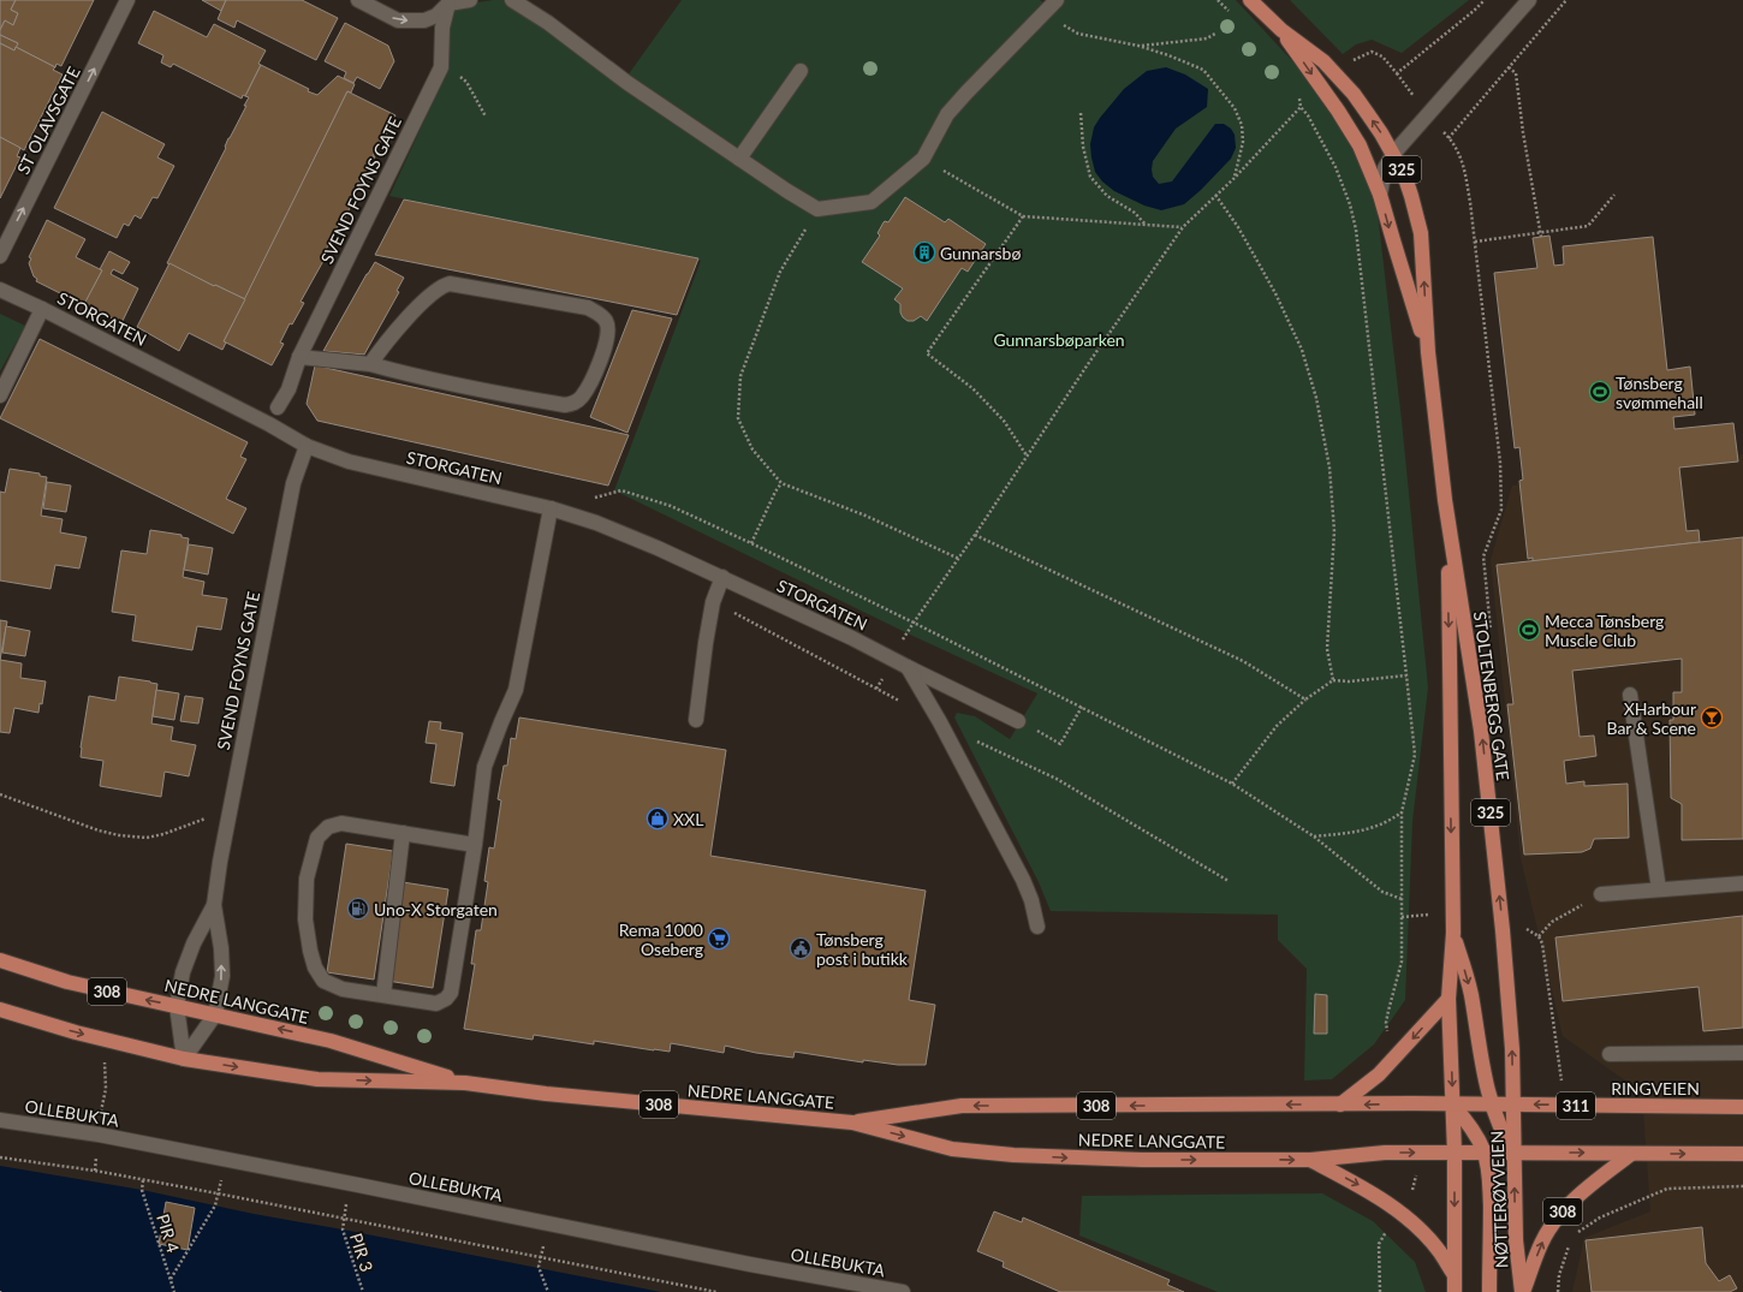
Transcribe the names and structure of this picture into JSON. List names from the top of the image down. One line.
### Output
{"streets":{"main road":["325","STOLTENBERGS GATE","308","NEDRE LANGGATE","RINGVEIEN","311","NØTTERØYVEIEN"],"street":["ST OLAVSGATE","SVEND FOYNS GATE","STORGATEN","OLLEBUKTA"],"path":["PIR 4","PIR 3"]},"crossings":[["SVEND FOYNS GATE","STORGATEN"],["SVEND FOYNS GATE","NEDRE LANGGATE"],["STOLTENBERGS GATE","NEDRE LANGGATE"],["STOLTENBERGS GATE","RINGVEIEN"],["STOLTENBERGS GATE","NØTTERØYVEIEN"],["308","NEDRE LANGGATE"],["308","NØTTERØYVEIEN"],["NEDRE LANGGATE","RINGVEIEN"],["NEDRE LANGGATE","NØTTERØYVEIEN"],["RINGVEIEN","NØTTERØYVEIEN"]],"one_way":["ST OLAVSGATE"],"parks":["Gunnarsbøparken"],"places":{"building":["Gunnarsbø"],"sports":["Tønsberg svømmehall","Mecca Tønsberg Muscle Club"],"bar":["XHarbour Bar & Scene"],"shop":["XXL"],"fuel station":["Uno-X Storgaten"],"supermarket":["Rema 1000 Oseberg"],"public building":["Tønsberg post i butikk"]}}
